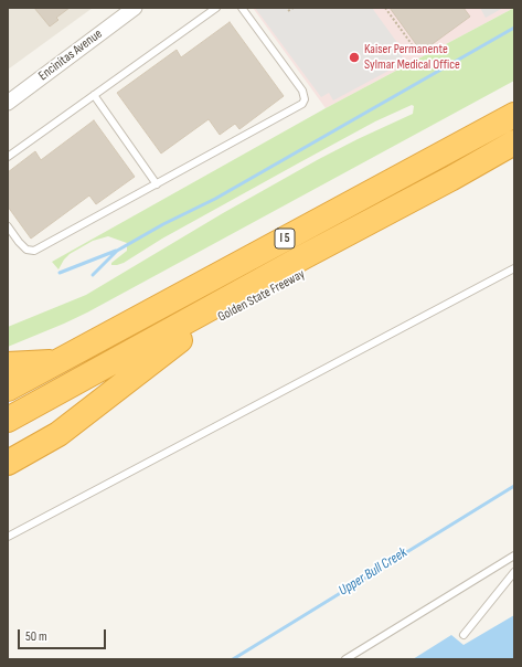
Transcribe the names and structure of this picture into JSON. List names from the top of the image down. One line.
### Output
{"streets":{"highway":["I 5","Golden State Freeway"],"street":["Encinitas Avenue"]},"water":["Upper Bull Creek"],"places":["Kaiser Permanente Sylmar Medical Office"],"scale_bar":"50 m"}
